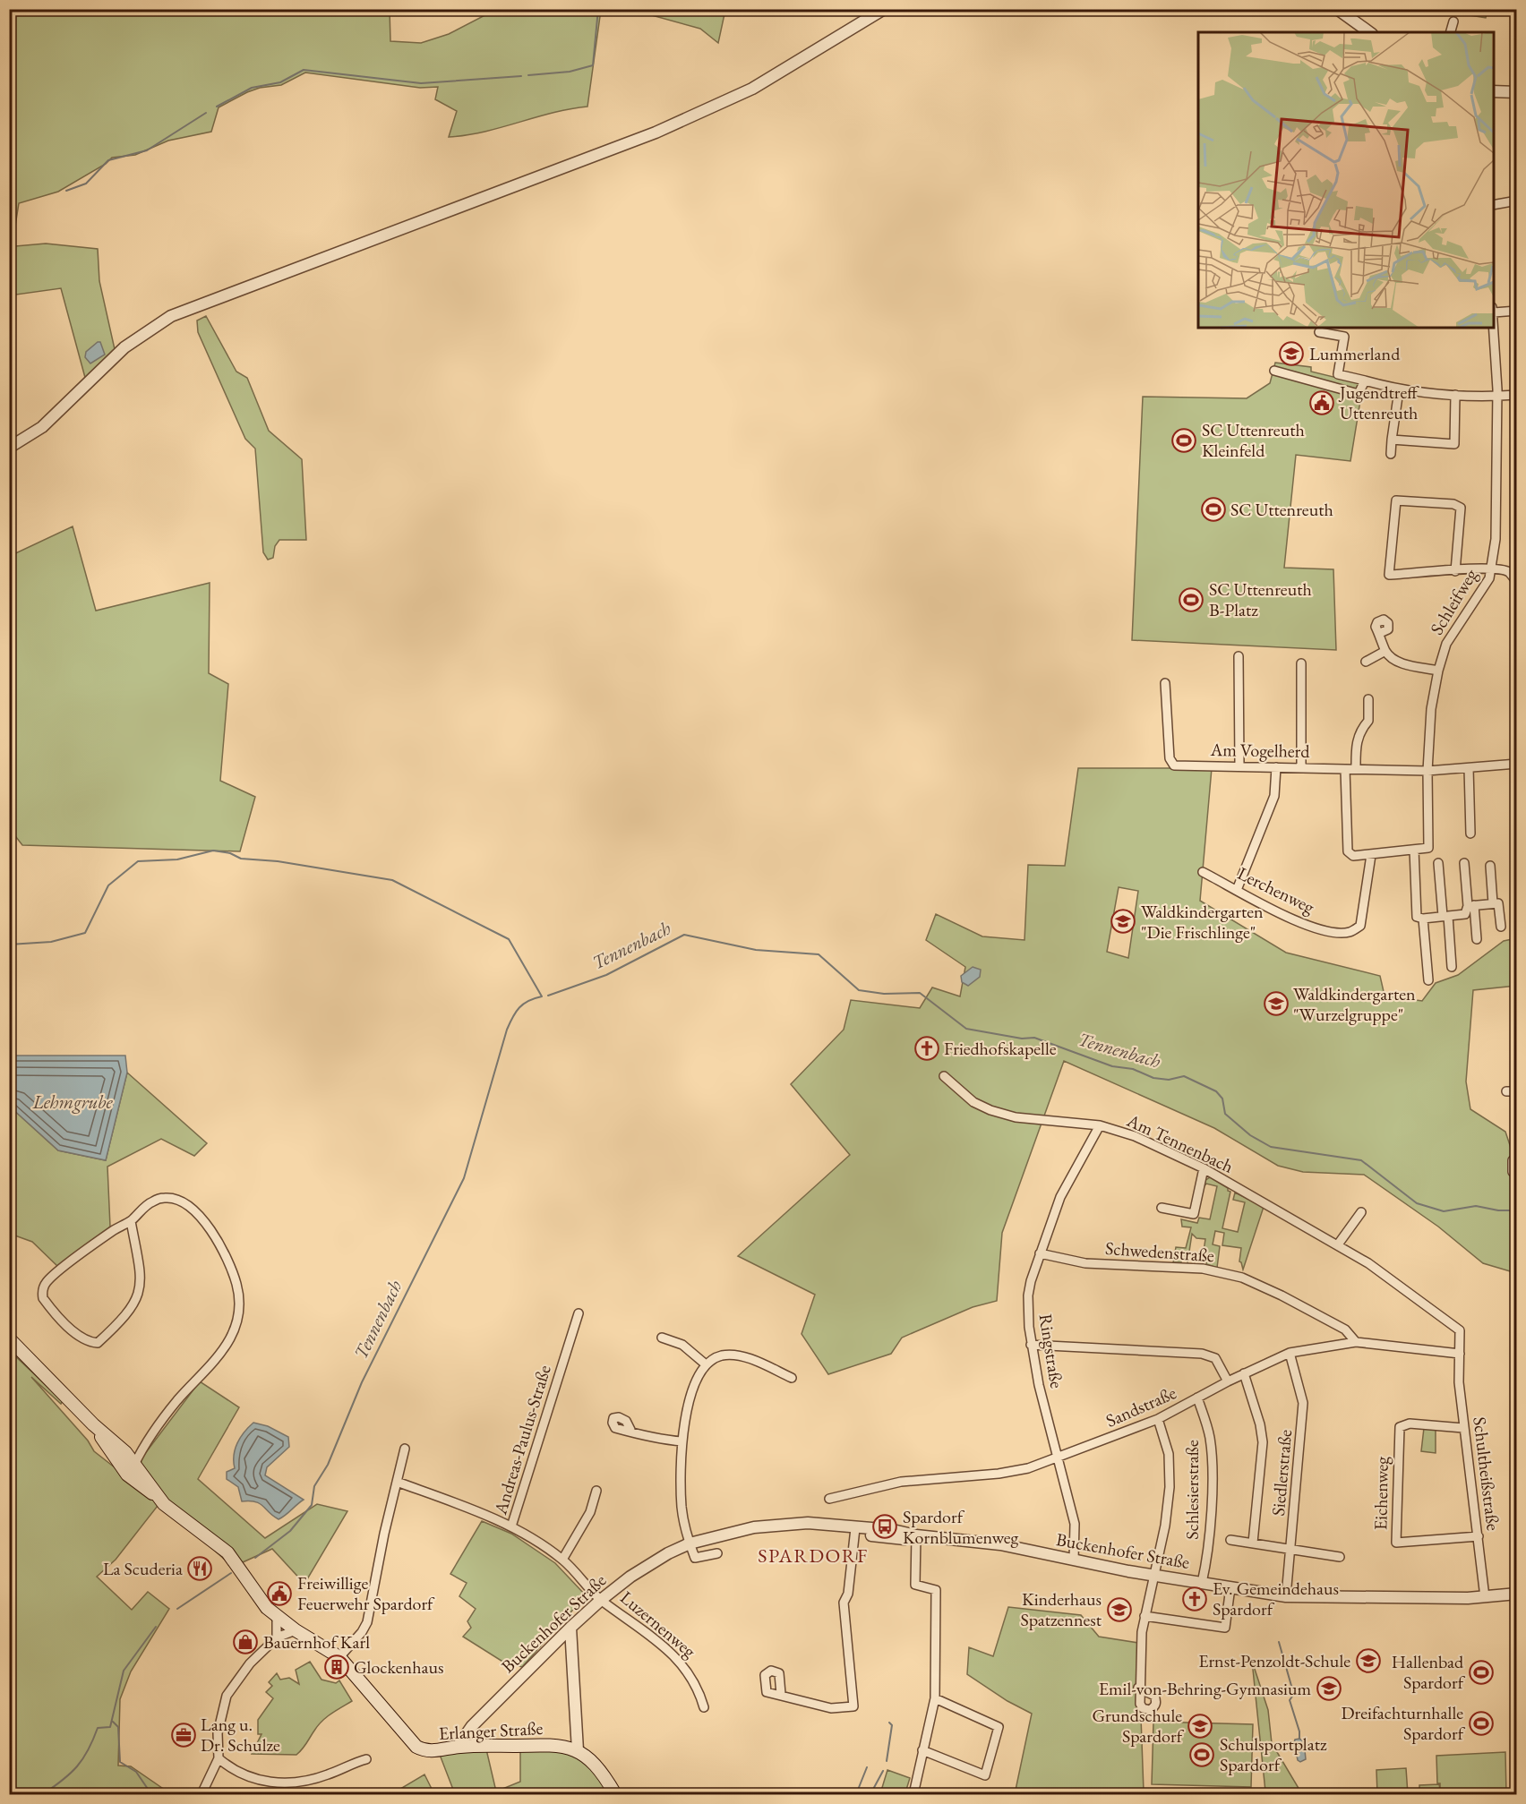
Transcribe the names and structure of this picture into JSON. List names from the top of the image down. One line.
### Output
{"streets":{"main road":["Erlanger Straße"],"street":["Schleifweg","Am Vogelherd","Lerchenweg","Am Tennenbach","Schwedenstraße","Ringstraße","Sandstraße","Andreas-Paulus-Straße","Siedlerstraße","Schultheißstraße","Schlesierstraße","Eichenweg","Buckenhofer Straße","Luzernenweg"]},"crossings":[["Schleifweg","Am Vogelherd"],["Am Tennenbach","Ringstraße"],["Am Tennenbach","Sandstraße"],["Am Tennenbach","Schultheißstraße"],["Schwedenstraße","Ringstraße"],["Schwedenstraße","Sandstraße"],["Ringstraße","Sandstraße"],["Ringstraße","Buckenhofer Straße"],["Sandstraße","Siedlerstraße"],["Sandstraße","Schultheißstraße"],["Sandstraße","Schlesierstraße"],["Andreas-Paulus-Straße","Buckenhofer Straße"],["Andreas-Paulus-Straße","Luzernenweg"],["Siedlerstraße","Buckenhofer Straße"],["Schultheißstraße","Eichenweg"],["Schultheißstraße","Buckenhofer Straße"],["Schlesierstraße","Buckenhofer Straße"],["Buckenhofer Straße","Luzernenweg"],["Buckenhofer Straße","Erlanger Straße"]],"districts":["SPARDORF"],"water":["Tennenbach","Lehmgrube"],"places":{"school or university":["Lummerland","Waldkindergarten \"Die Frischlinge\"","Waldkindergarten \"Wurzelgruppe\"","Kinderhaus Spatzennest","Ernst-Penzoldt-Schule","Emil-von-Behring-Gymnasium","Grundschule Spardorf"],"public building":["Jugendtreff Uttenreuth","Freiwillige Feuerwehr Spardorf"],"sports":["SC Uttenreuth Kleinfeld","SC Uttenreuth","SC Uttenreuth B-Platz","Hallenbad Spardorf","Dreifachturnhalle Spardorf","Schulsportplatz Spardorf"],"church":["Friedhofskapelle","Ev. Gemeindehaus Spardorf"],"bus stop":["Spardorf Kornblumenweg"],"restaurant":["La Scuderia"],"shop":["Bauernhof Karl"],"building":["Glockenhaus"],"office":["Lang u. Dr. Schulze"]}}
